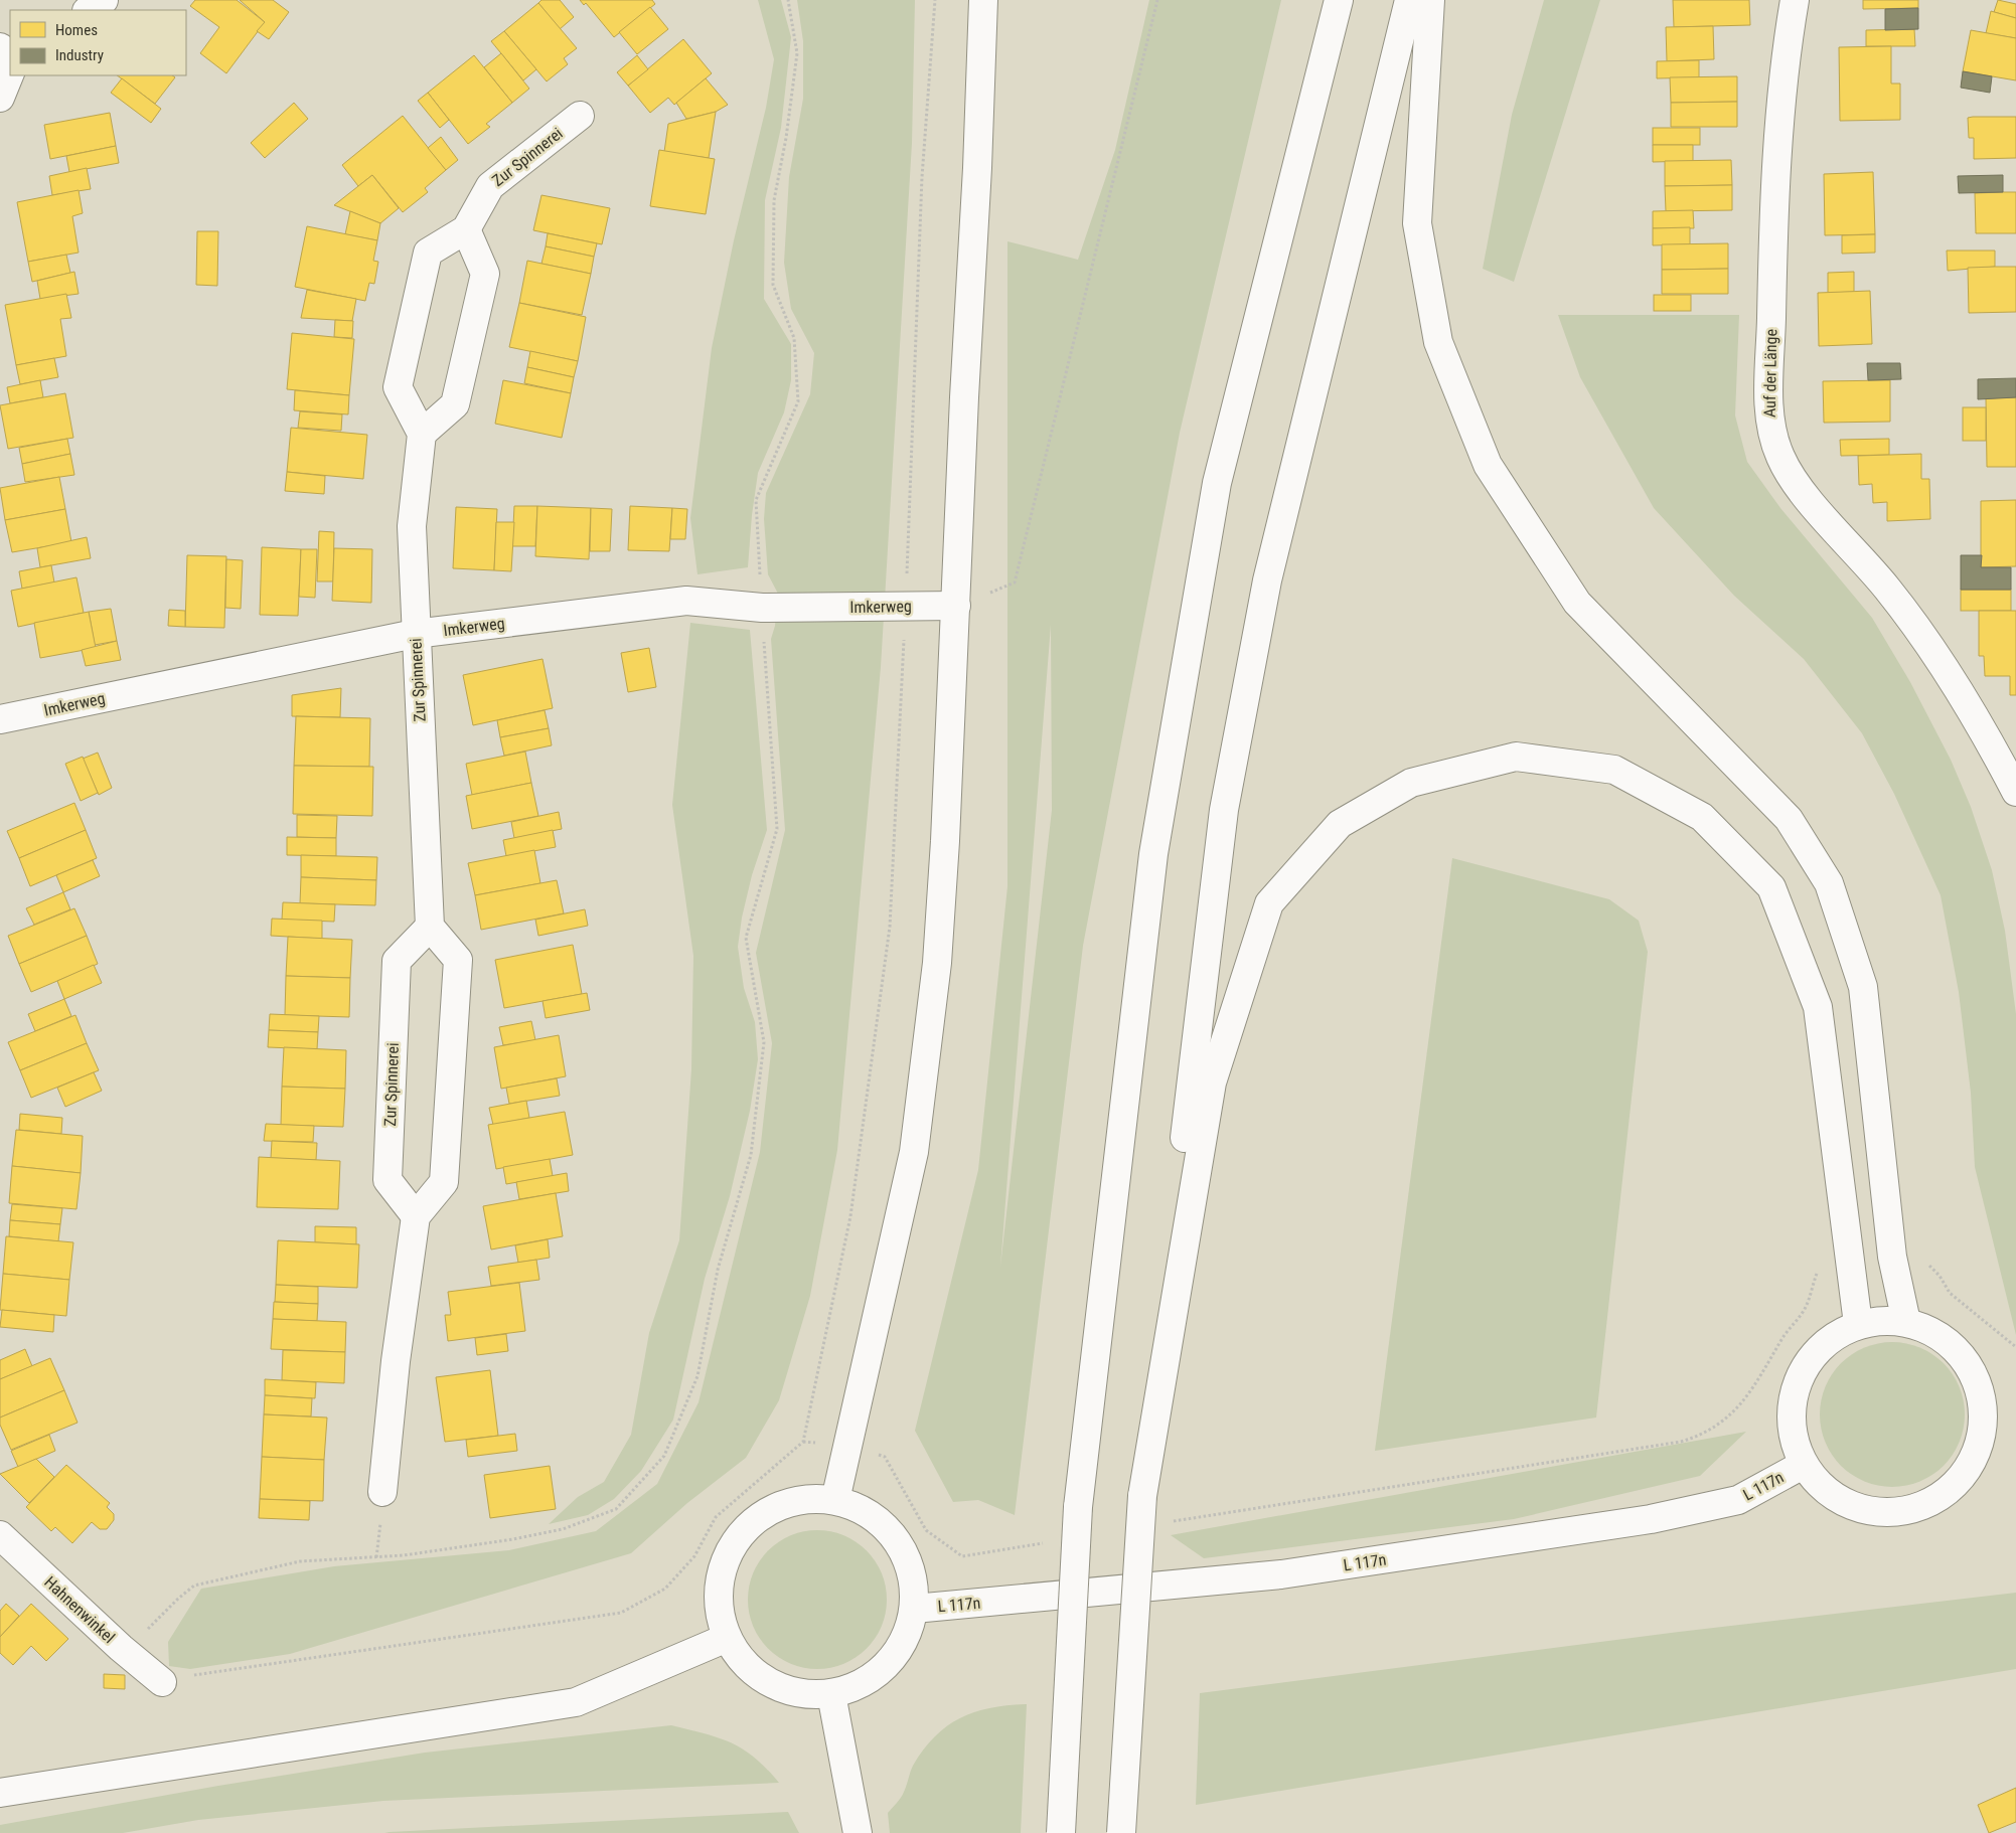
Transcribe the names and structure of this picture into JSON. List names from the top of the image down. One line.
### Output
{"streets":{"main road":["Zur Spinnerei","Auf der Länge","Imkerweg","L 117n","Hahnenwinkel"]},"crossings":[["Zur Spinnerei","Imkerweg"]],"legend":["Homes","Industry"]}
